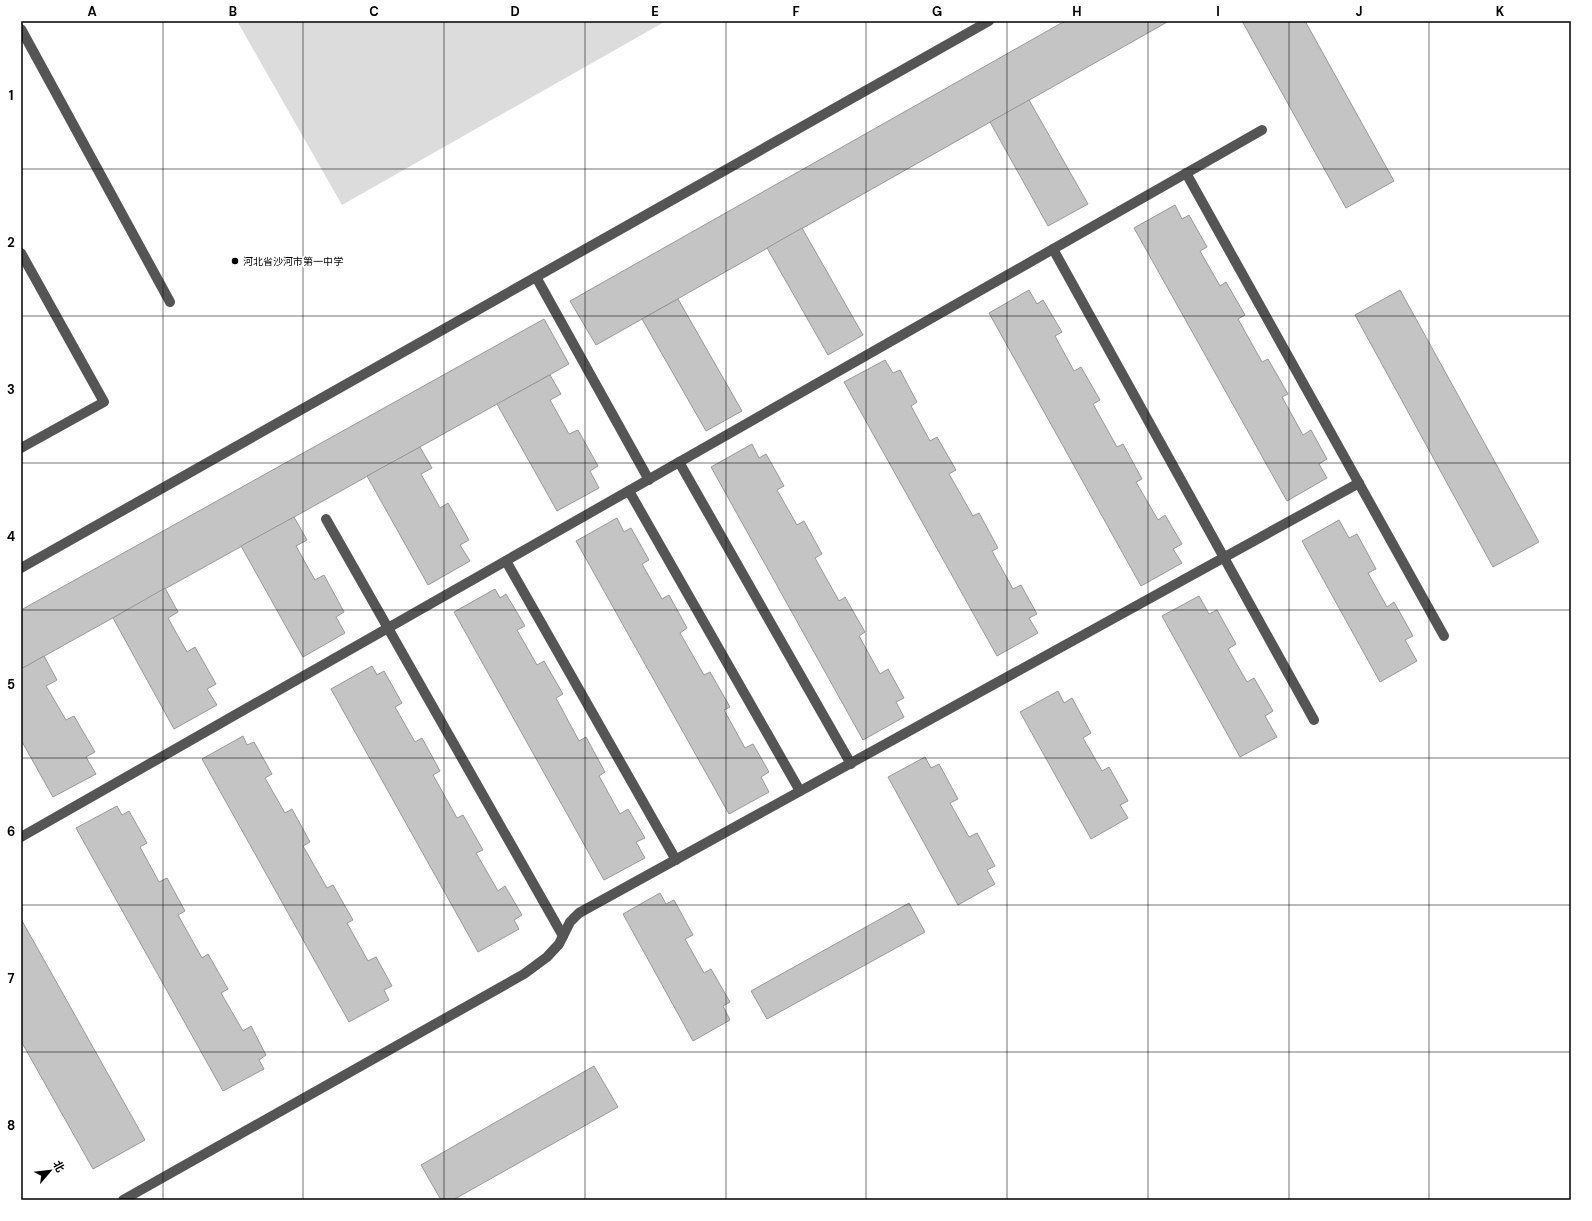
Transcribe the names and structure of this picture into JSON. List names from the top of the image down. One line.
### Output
{"places":["河北省沙河市第一中学"],"north":"top right","grid":{"columns":["A","B","C","D","E","F","G","H","I","J","K"],"rows":["1","2","3","4","5","6","7","8"]}}
